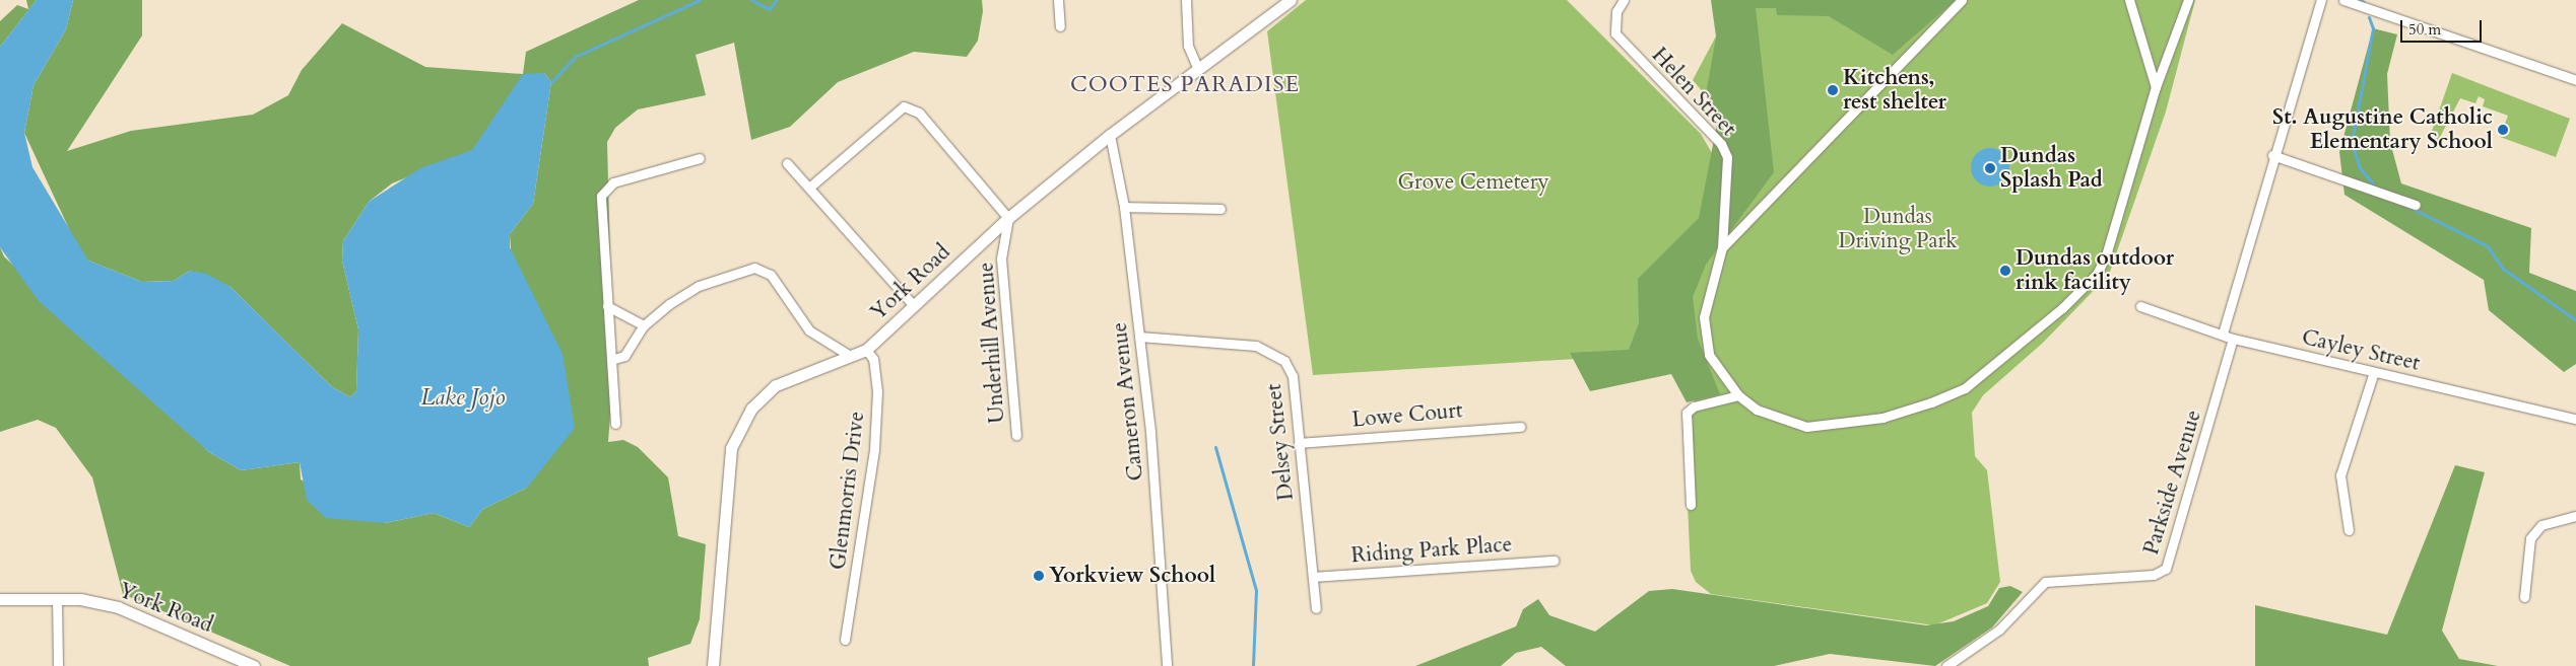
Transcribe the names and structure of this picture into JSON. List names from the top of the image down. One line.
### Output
{"streets":{"street":["Helen Street","York Road","Underhill Avenue","Cayley Street","Cameron Avenue","Lowe Court","Delsey Street","Parkside Avenue","Glenmorris Drive","Riding Park Place"]},"crossings":[["York Road","Underhill Avenue"],["York Road","Cameron Avenue"],["York Road","Glenmorris Drive"],["Cayley Street","Parkside Avenue"],["Cameron Avenue","Delsey Street"],["Lowe Court","Delsey Street"],["Delsey Street","Riding Park Place"]],"districts":["COOTES PARADISE"],"water":["Lake Jojo"],"parks":["Grove Cemetery","Dundas Driving Park"],"places":["Kitchens, rest shelter","St. Augustine Catholic Elementary School","Dundas Splash Pad","Dundas outdoor rink facility","Yorkview School"],"scale_bar":"50 m"}
